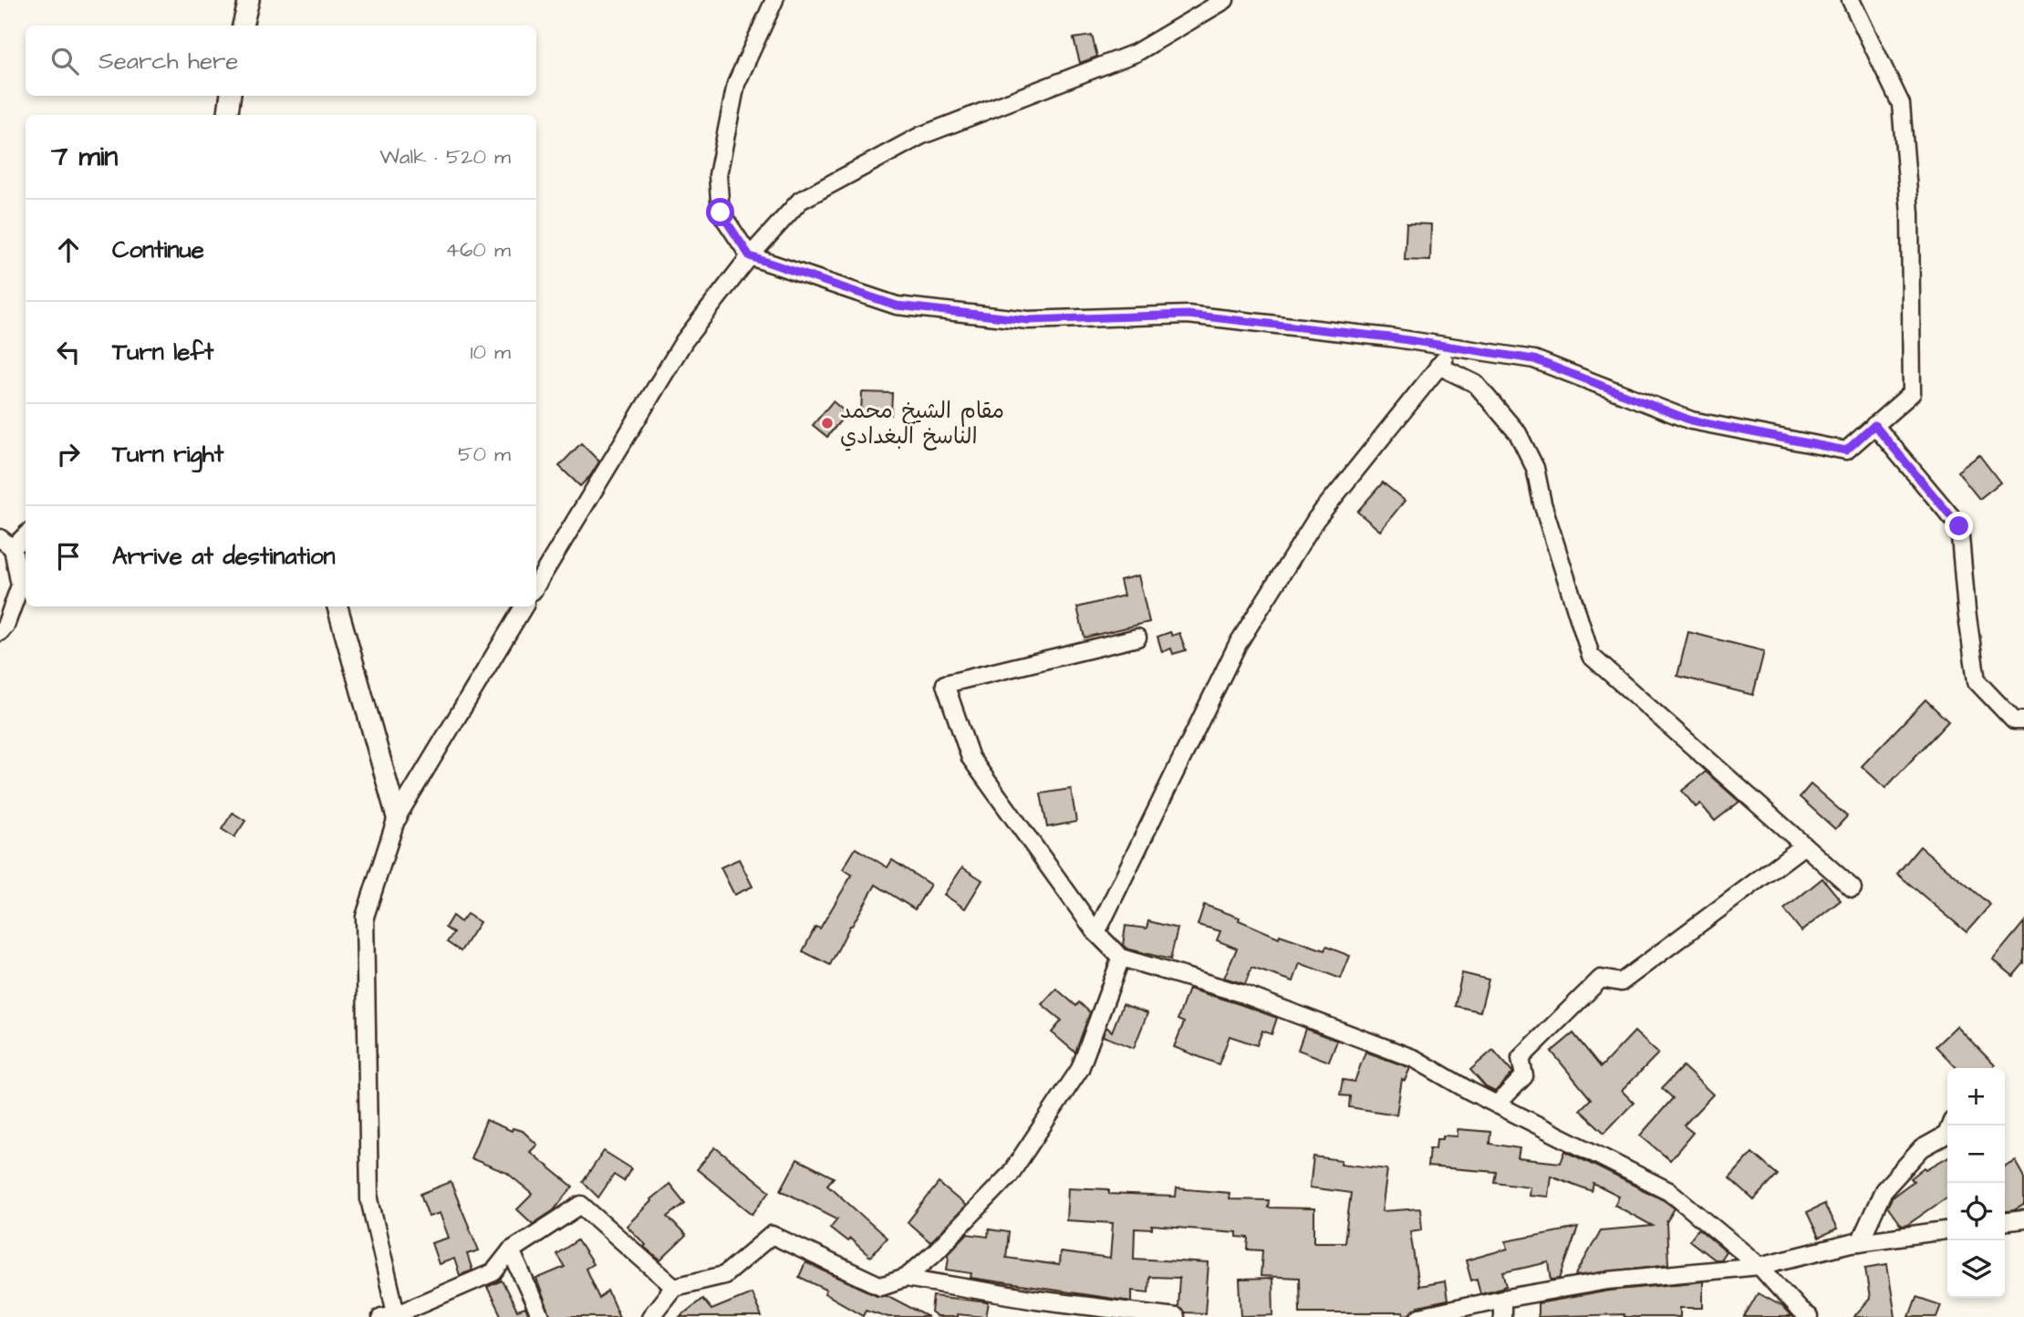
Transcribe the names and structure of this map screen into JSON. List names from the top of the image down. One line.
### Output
{"places":["مقام الشيخ محمد الناسخ البغدادي"],"page":{"search":"Search here","heading":["7 min","Walk · 520 m"],"list":[["Continue","460 m"],["Turn left","10 m"],["Turn right","50 m"],"Arrive at destination"],"map_buttons":["+","−"]}}
